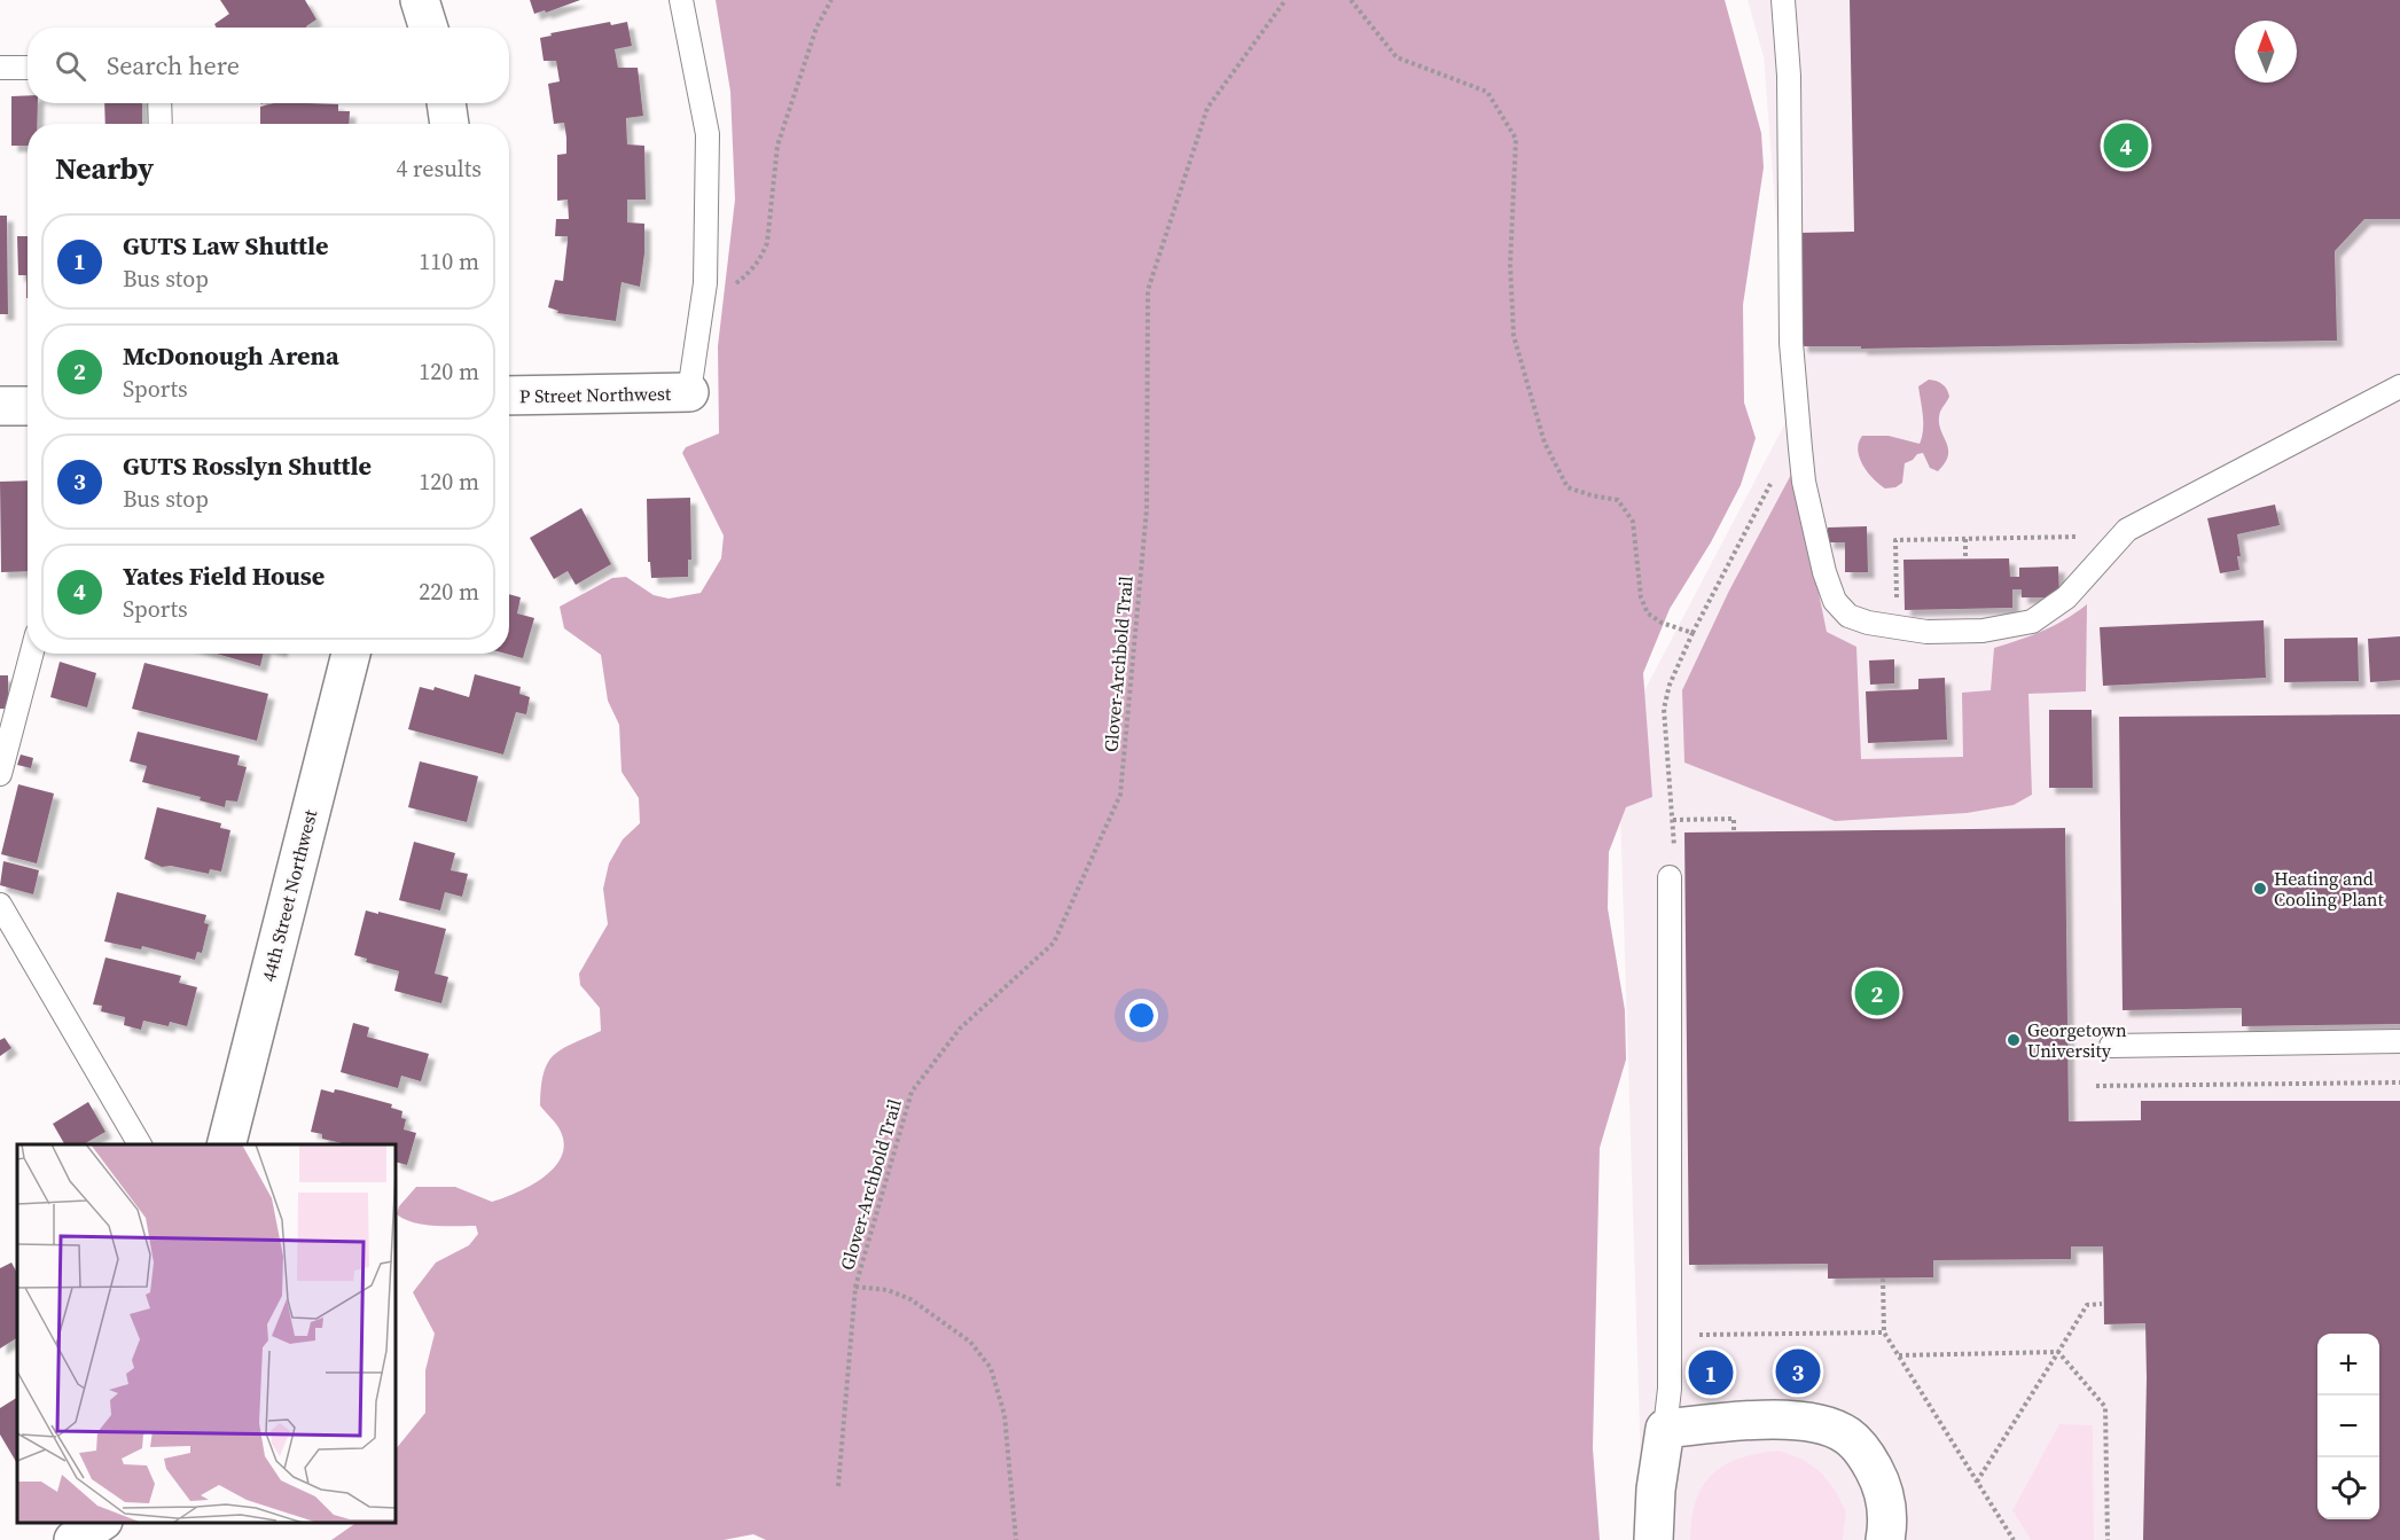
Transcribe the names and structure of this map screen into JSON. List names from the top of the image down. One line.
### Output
{"streets":{"street":["P Street Northwest","44th Street Northwest"],"path":["Glover-Archbold Trail"]},"places":["Heating and Cooling Plant","Georgetown University"],"north":"top","page":{"search":"Search here","pins":["4","2","3","1"],"heading":["Nearby","4 results"],"list":[{"mark":"1","name":"GUTS Law Shuttle","note":"Bus stop","value":"110 m"},{"mark":"2","name":"McDonough Arena","note":"Sports","value":"120 m"},{"mark":"3","name":"GUTS Rosslyn Shuttle","note":"Bus stop","value":"120 m"},{"mark":"4","name":"Yates Field House","note":"Sports","value":"220 m"}],"map_buttons":["+","−"]}}
